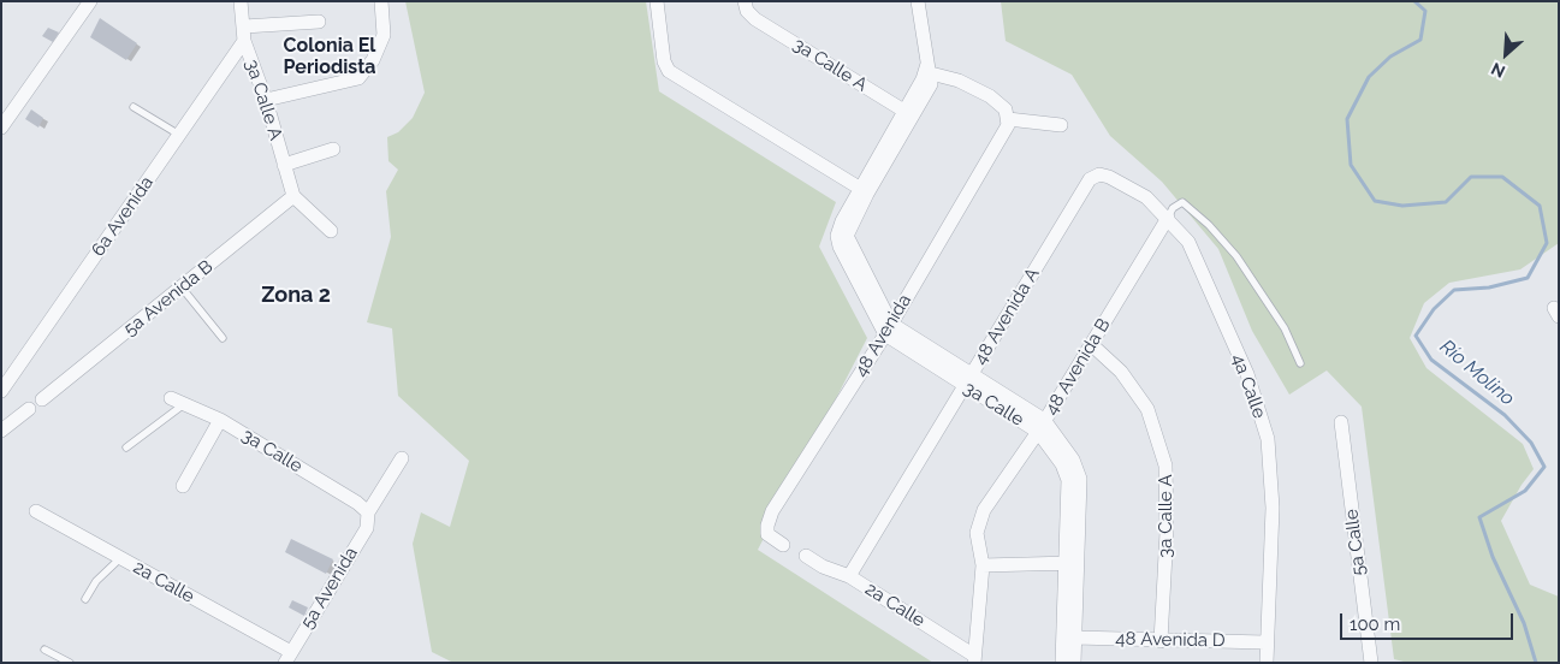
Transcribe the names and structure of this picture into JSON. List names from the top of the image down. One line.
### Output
{"streets":{"street":["3a Calle A","6a Avenida","5a Avenida B","48 Avenida A","48 Avenida","48 Avenida B","4a Calle","3a Calle","5a Calle","2a Calle","5a Avenida","48 Avenida D"]},"crossings":[["3a Calle A","6a Avenida"],["3a Calle A","5a Avenida B"],["3a Calle A","48 Avenida B"],["3a Calle A","48 Avenida D"],["48 Avenida A","4a Calle"],["48 Avenida A","3a Calle"],["48 Avenida A","2a Calle"],["48 Avenida","3a Calle"],["48 Avenida B","4a Calle"],["48 Avenida B","3a Calle"],["48 Avenida B","2a Calle"],["4a Calle","48 Avenida D"],["3a Calle","5a Avenida"],["3a Calle","48 Avenida D"],["2a Calle","5a Avenida"]],"districts":["Colonia El Periodista","Zona 2"],"water":["Río Molino"],"scale_bar":"100 m","north":"bottom left"}
